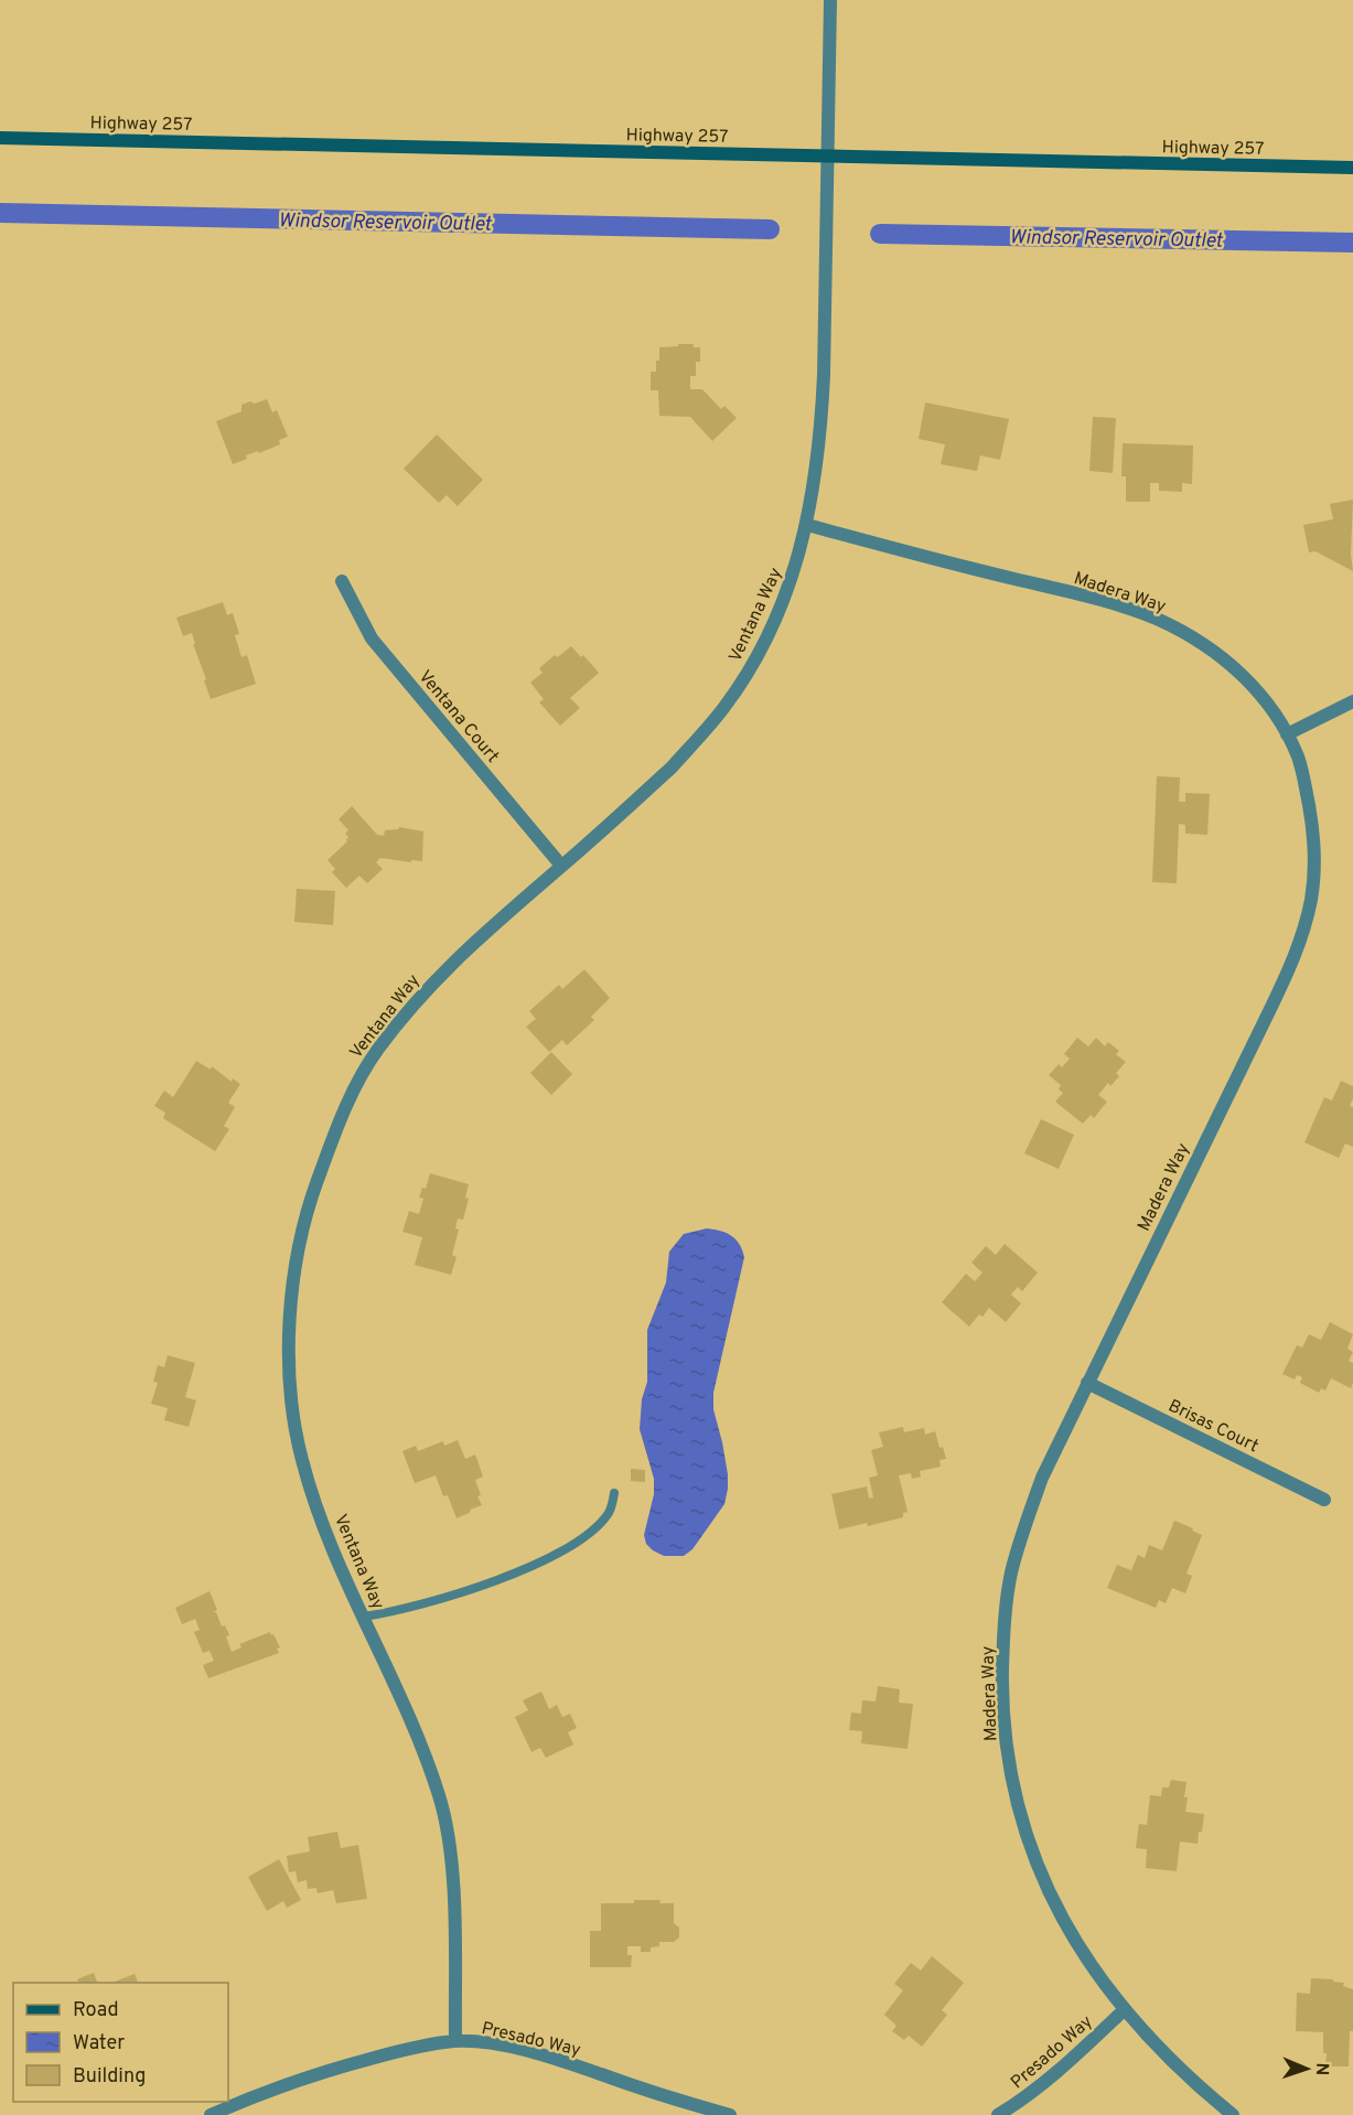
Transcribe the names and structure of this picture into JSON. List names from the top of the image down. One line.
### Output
{"streets":{"main road":["Highway 257"],"street":["Madera Way","Ventana Way","Ventana Court","Brisas Court","Presado Way"]},"crossings":[["Highway 257","Ventana Way"],["Madera Way","Ventana Way"],["Madera Way","Brisas Court"],["Madera Way","Presado Way"],["Ventana Way","Ventana Court"],["Ventana Way","Presado Way"]],"water":["Windsor Reservoir Outlet"],"legend":["Road","Water","Building"],"north":"right"}
